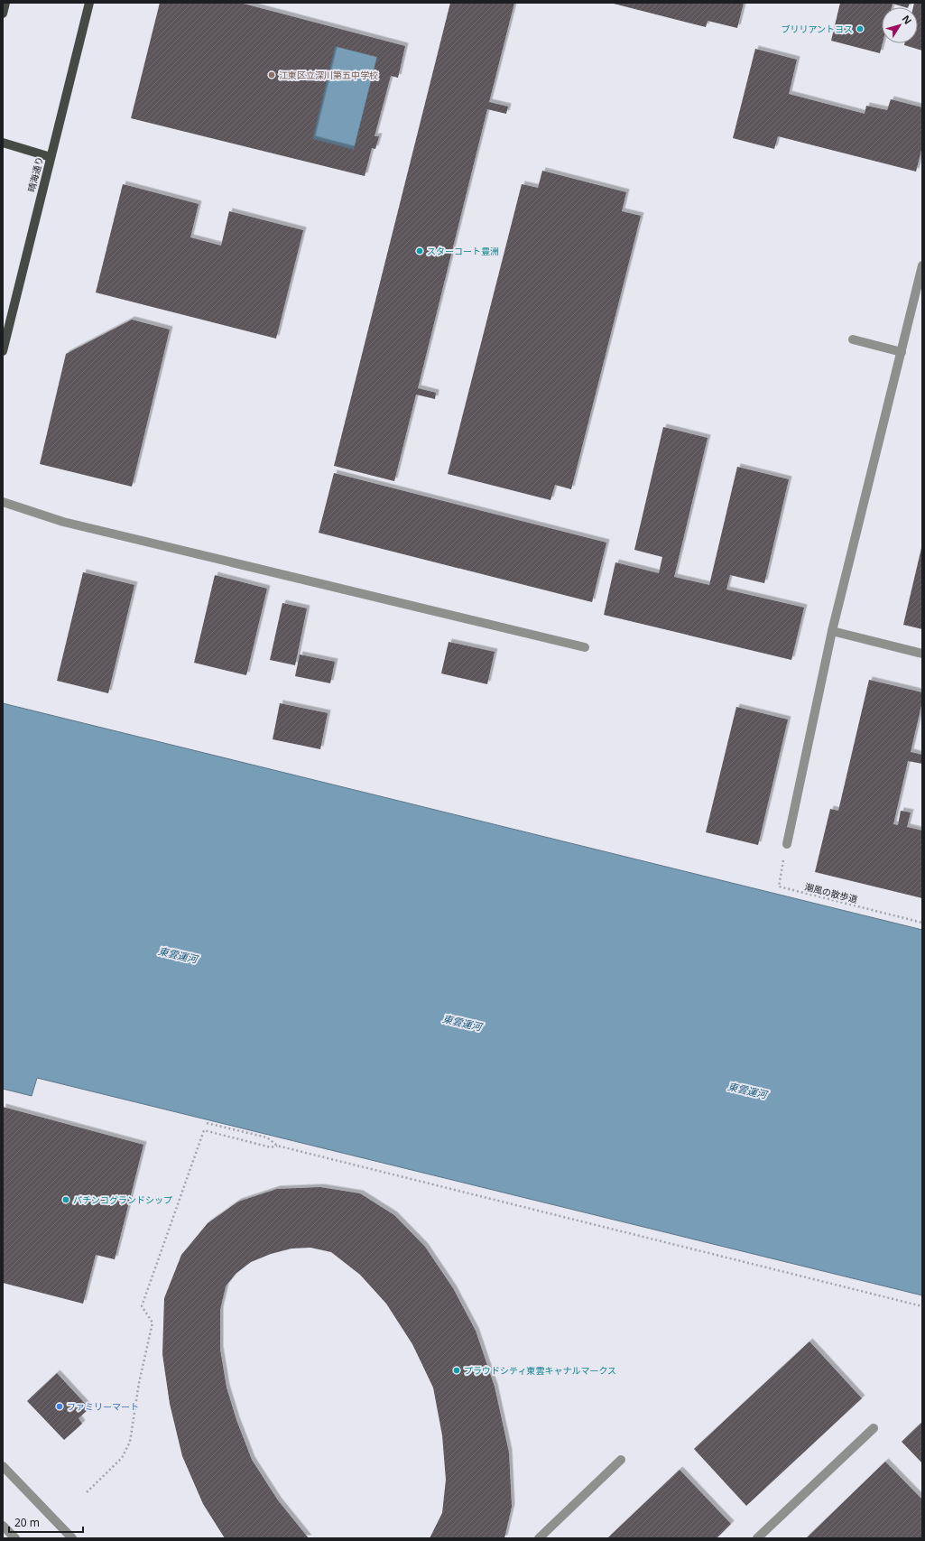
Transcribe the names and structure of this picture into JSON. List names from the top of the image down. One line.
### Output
{"streets":{"main road":["晴海通り"],"path":["潮風の散歩道"]},"water":["東雲運河"],"places":["ブリリアントヨス","江東区立深川第五中学校","スターコート豊洲","パチンコグランドシップ","プラウドシティ東雲キャナルマークス","ファミリーマート"],"scale_bar":"20 m","north":"top right"}
